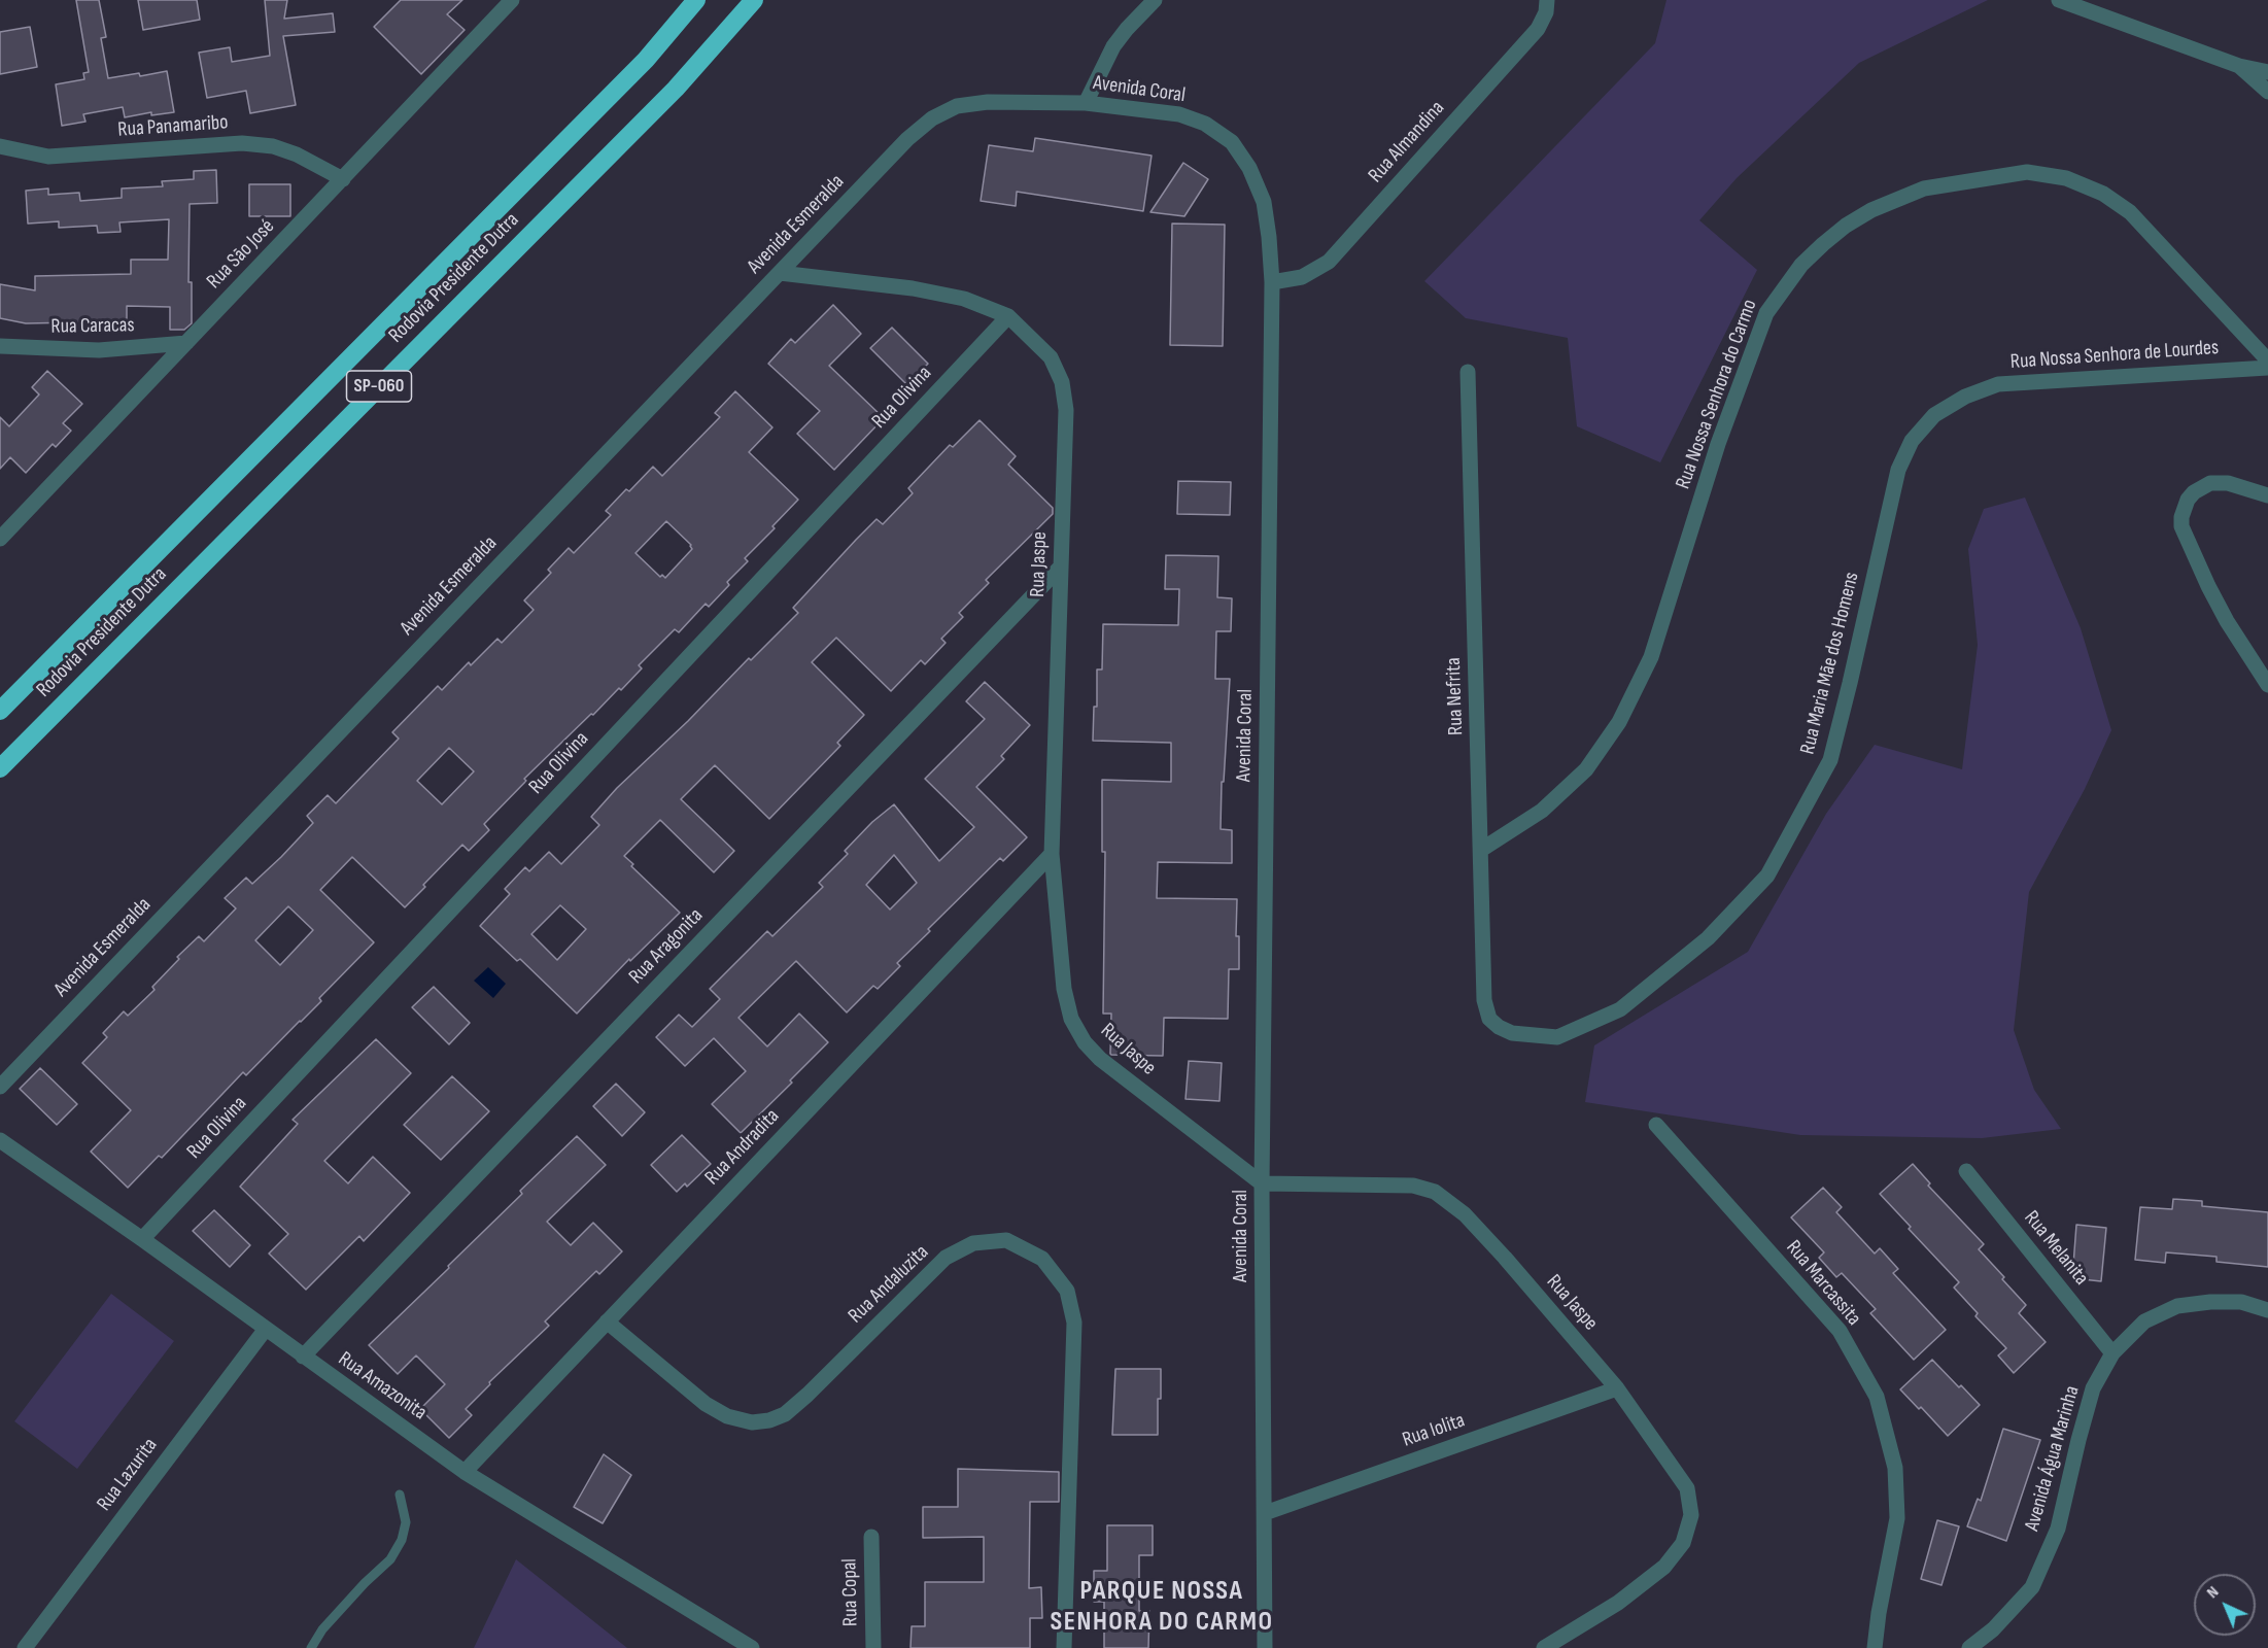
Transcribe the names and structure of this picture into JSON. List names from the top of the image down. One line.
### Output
{"streets":{"highway":["Rodovia Presidente Dutra","SP-060"],"street":["Avenida Coral","Rua Panamaribo","Rua Almandina","Avenida Esmeralda","Rua São José","Rua Caracas","Rua Nossa Senhora de Lourdes","Rua Nossa Senhora do Carmo","Rua Olivina","Rua Jaspe","Rua Maria Mãe dos Homens","Rua Nefrita","Rua Aragonita","Rua Andradita","Rua Melanita","Rua Marcassita","Rua Andaluzita","Rua Amazonita","Rua Iolita","Avenida Água Marinha","Rua Lazurita","Rua Copal"]},"crossings":[["Avenida Coral","Rua Almandina"],["Avenida Coral","Avenida Esmeralda"],["Avenida Coral","Rua Jaspe"],["Avenida Coral","Rua Iolita"],["Rua Panamaribo","Rua São José"],["Avenida Esmeralda","Rua Jaspe"],["Rua São José","Rua Caracas"],["Rua Nossa Senhora de Lourdes","Rua Maria Mãe dos Homens"],["Rua Nossa Senhora do Carmo","Rua Nefrita"],["Rua Olivina","Rua Jaspe"],["Rua Olivina","Rua Amazonita"],["Rua Jaspe","Rua Aragonita"],["Rua Jaspe","Rua Andradita"],["Rua Jaspe","Rua Iolita"],["Rua Maria Mãe dos Homens","Rua Nefrita"],["Rua Aragonita","Rua Amazonita"],["Rua Andradita","Rua Andaluzita"],["Rua Andradita","Rua Amazonita"],["Rua Melanita","Avenida Água Marinha"],["Rua Amazonita","Rua Lazurita"]],"districts":["PARQUE NOSSA SENHORA DO CARMO"],"north":"top left"}
